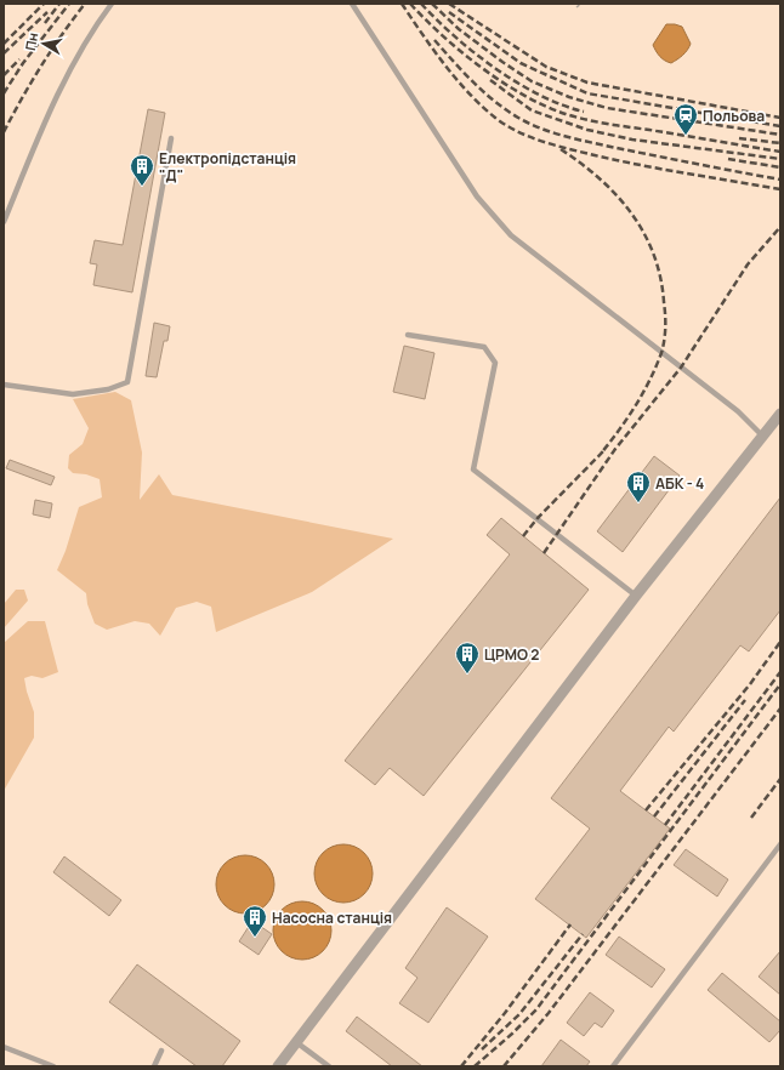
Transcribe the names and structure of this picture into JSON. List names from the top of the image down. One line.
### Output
{"places":{"station":["Польова"],"building":["Електропідстанція \"Д\"","АБК - 4","ЦРМО 2","Насосна станція"]},"north":"left"}
